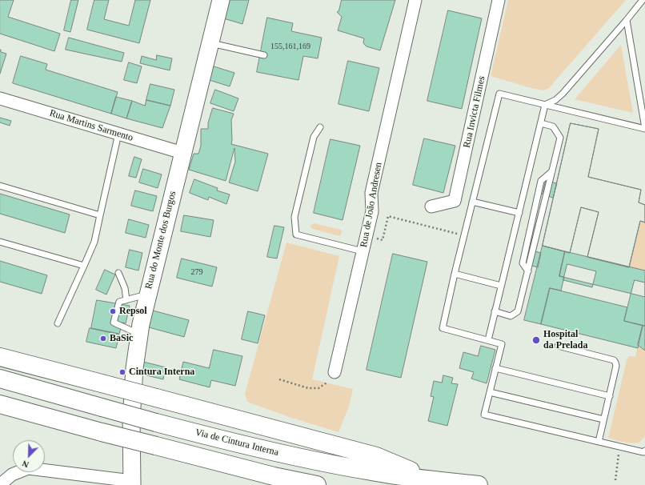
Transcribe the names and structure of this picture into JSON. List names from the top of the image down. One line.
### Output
{"streets":{"highway":["Via de Cintura Interna"],"main road":["Rua do Monte dos Burgos"],"street":["Rua Invicta Filmes","Rua Martins Sarmento","Rua de João Andresen"]},"crossings":[["Rua Martins Sarmento","Rua do Monte dos Burgos"]],"places":["Repsol","BaSic","Hospital da Prelada","Cintura Interna"],"house_numbers":["155,161,169","279"],"north":"bottom left"}
